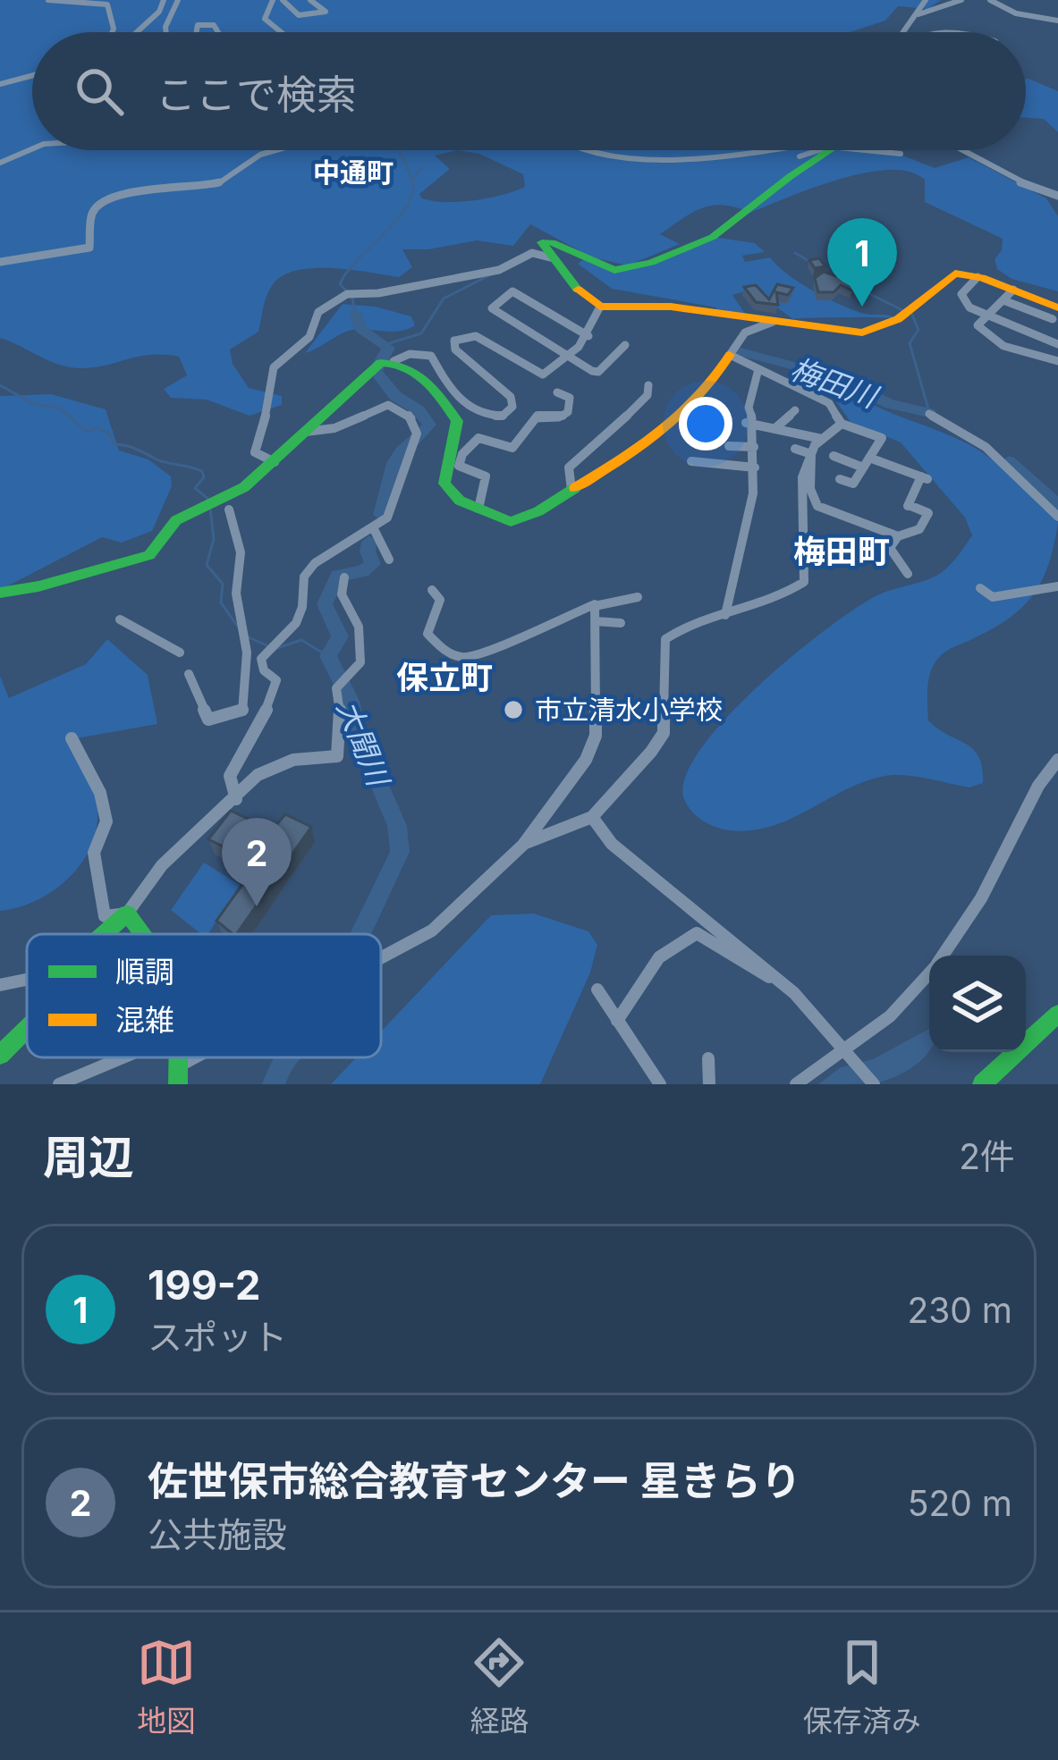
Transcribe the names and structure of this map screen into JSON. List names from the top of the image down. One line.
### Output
{"districts":["中通町","梅田町","保立町"],"water":["梅田川","大聞川"],"places":["市立清水小学校"],"legend":["順調","混雑"],"page":{"search":"ここで検索","pins":["1","2"],"heading":["周辺","2件"],"list":[{"mark":"1","name":"199-2","note":"スポット","value":"230 m"},{"mark":"2","name":"佐世保市総合教育センター 星きらり","note":"公共施設","value":"520 m"}],"nav":["地図","経路","保存済み"]}}
